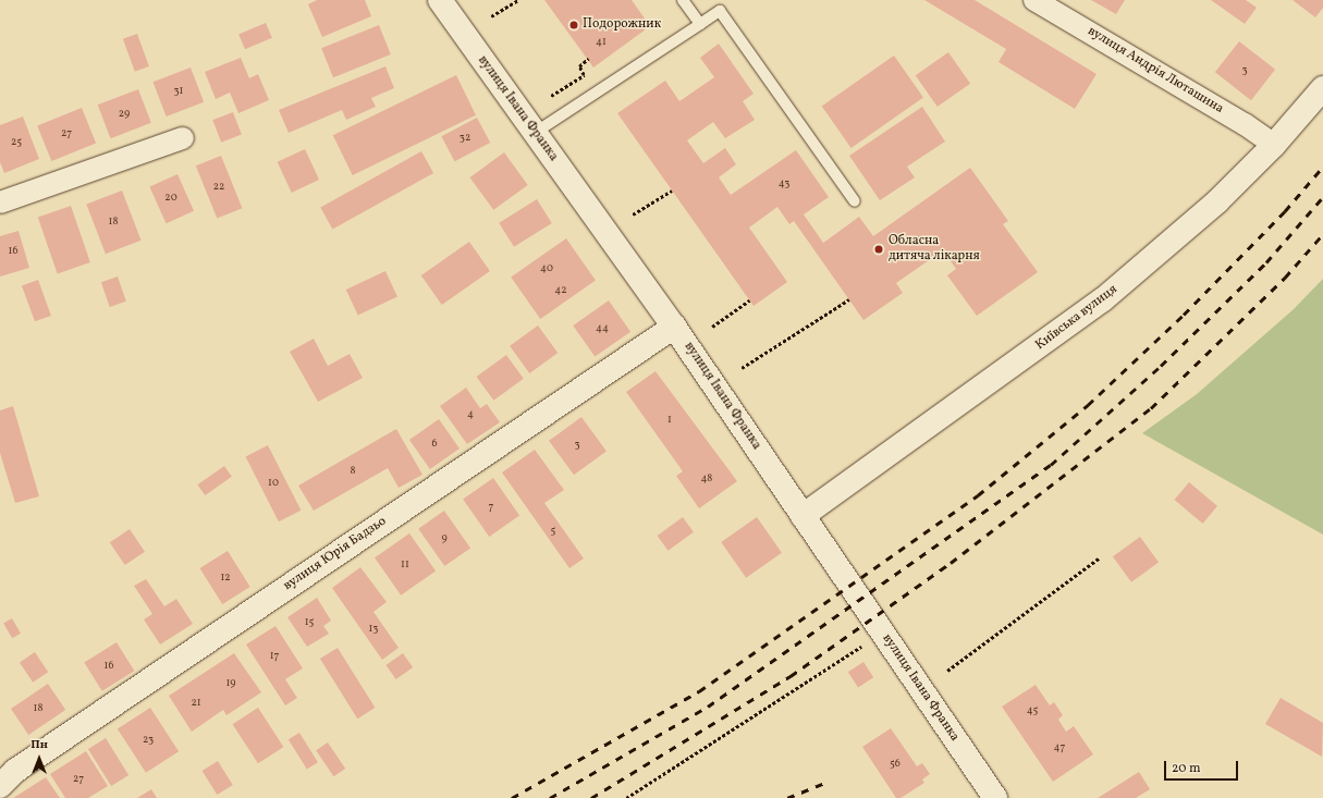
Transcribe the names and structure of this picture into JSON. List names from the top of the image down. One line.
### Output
{"streets":{"street":["вулиця Андрія Люташина","вулиця Івана Франка","Київська вулиця","вулиця Юрія Бадзьо"]},"crossings":[["вулиця Андрія Люташина","Київська вулиця"],["вулиця Івана Франка","Київська вулиця"],["вулиця Івана Франка","вулиця Юрія Бадзьо"]],"places":["Подорожник","Обласна дитяча лікарня"],"house_numbers":["41","3","31","29","27","32","25","43","22","20","18","16","40","42","44","4","1","6","3","8","48","10","7","5","9","11","12","15","13","17","16","19","21","18","45","23","47","56","27"],"scale_bar":"20 m","north":"top"}
